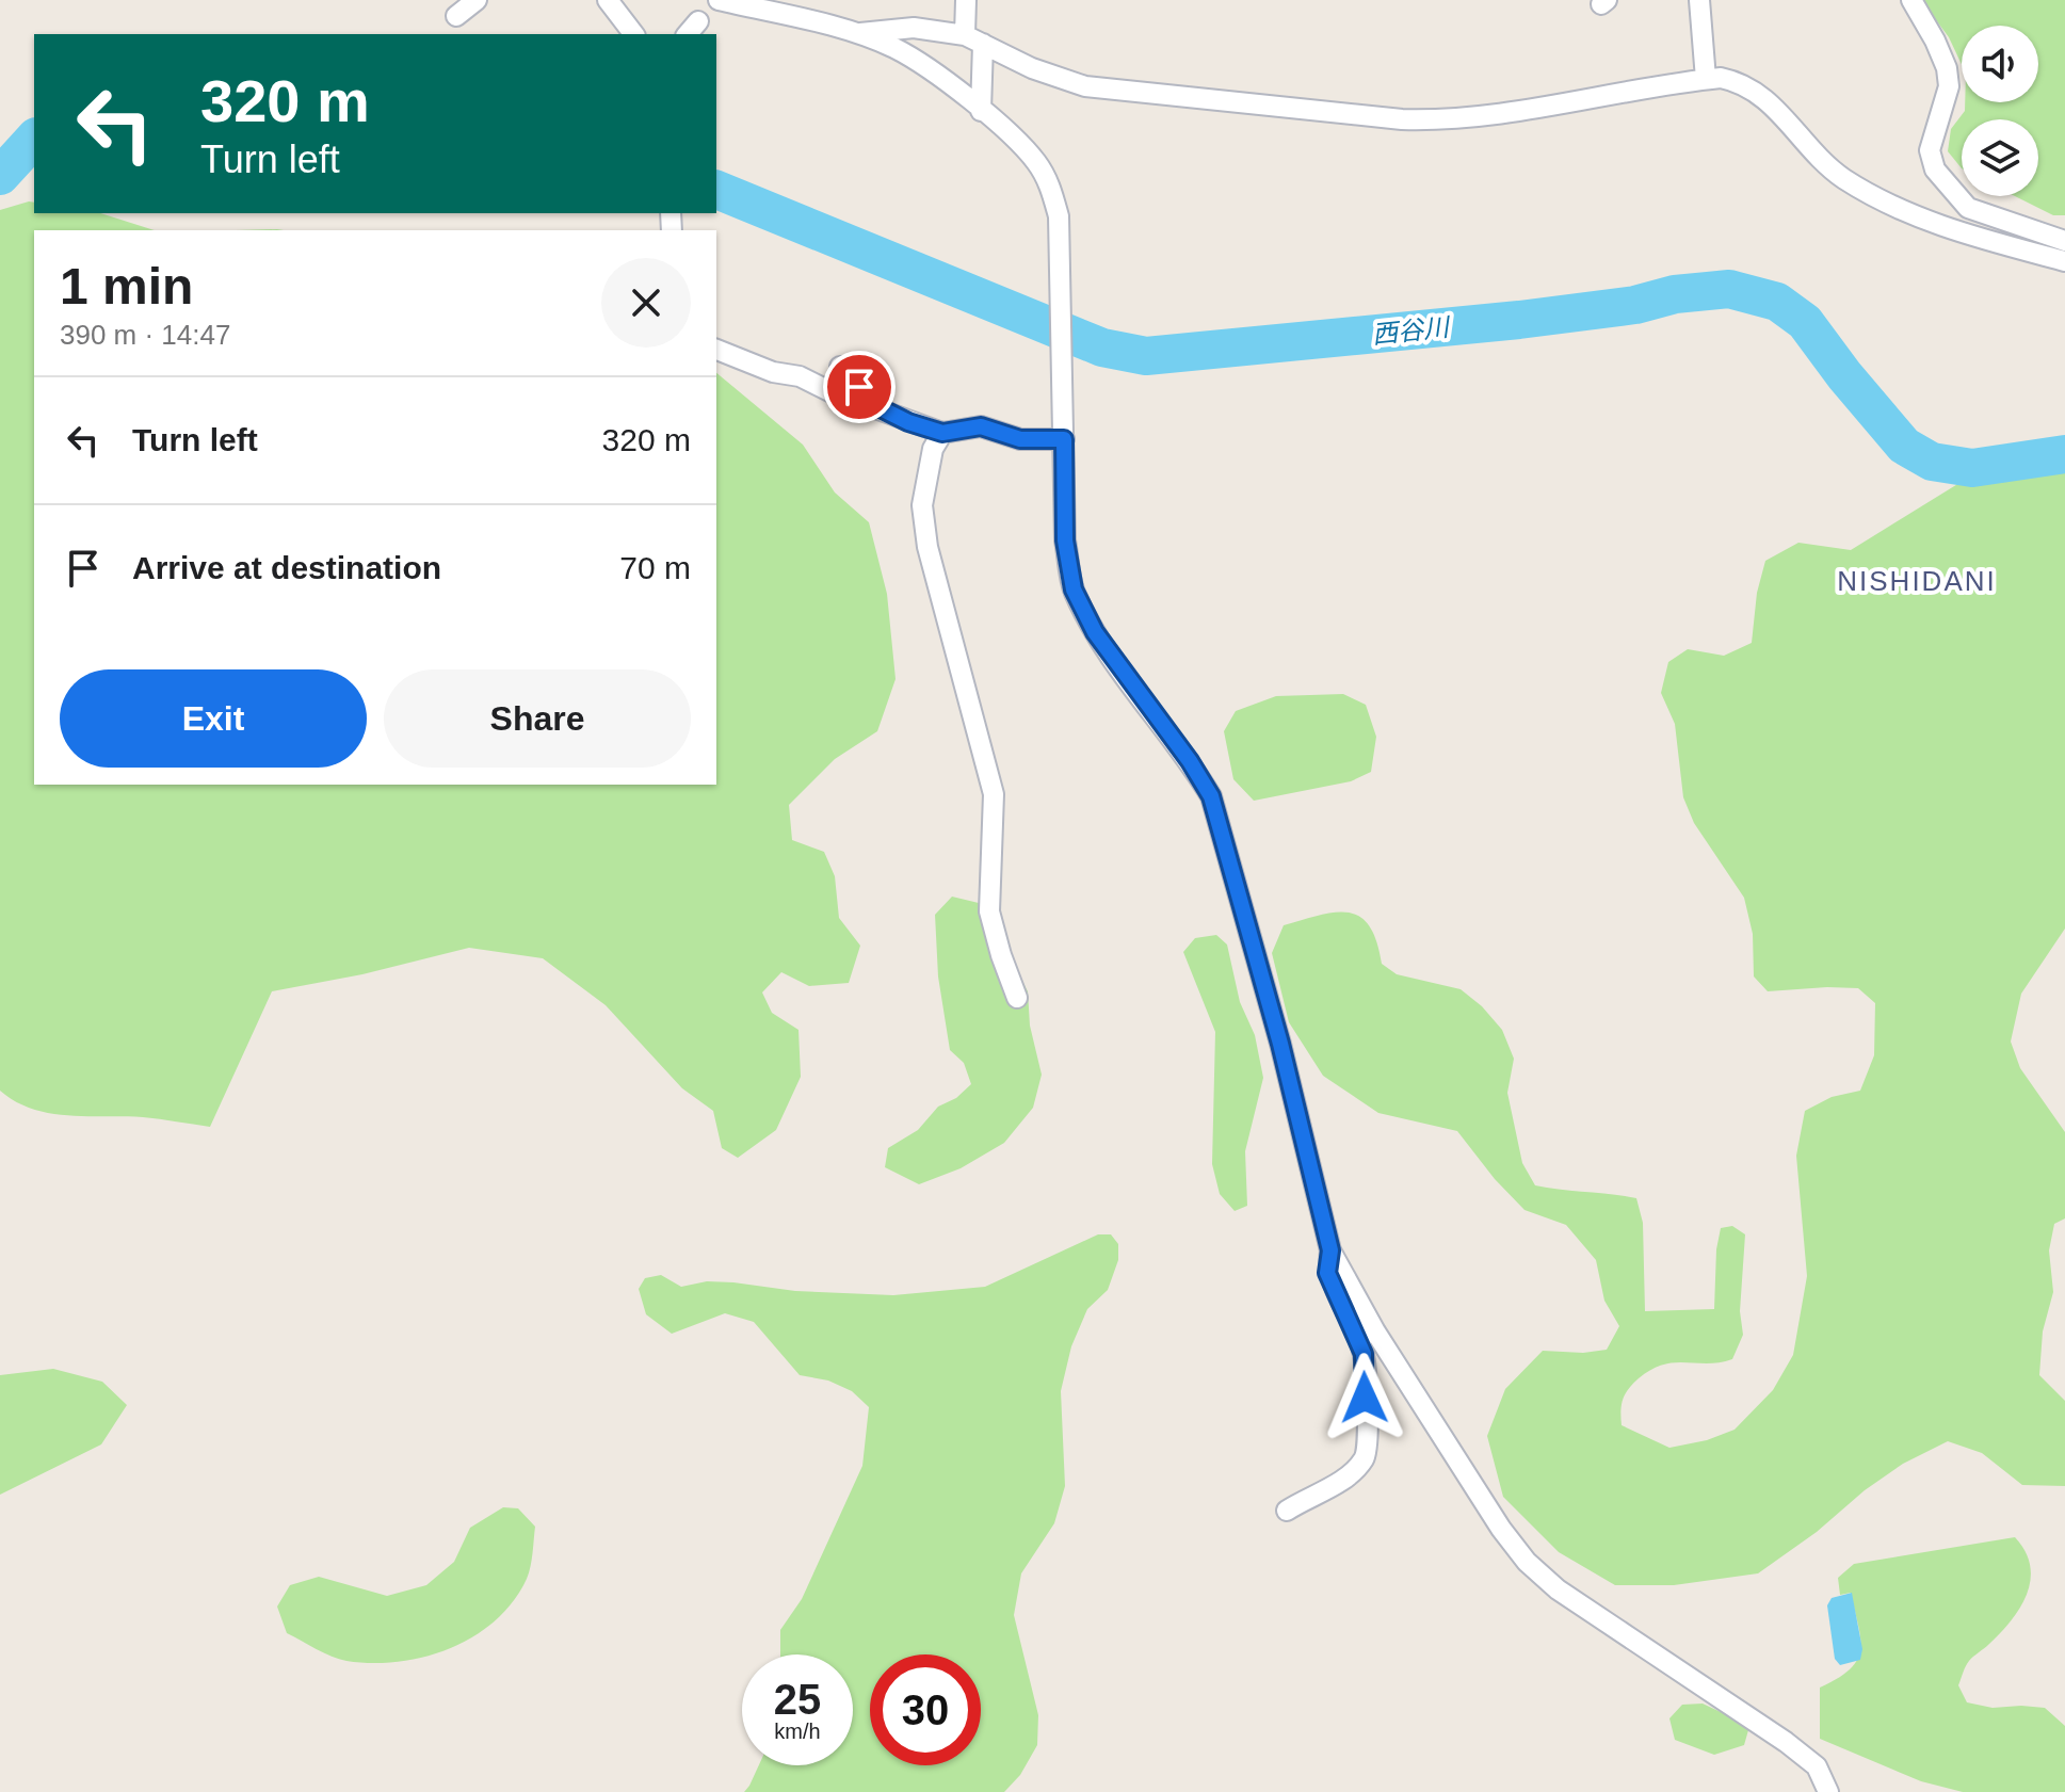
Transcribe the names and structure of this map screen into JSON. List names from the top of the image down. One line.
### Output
{"districts":["NISHIDANI"],"water":["西谷川"],"page":{"turn":["320 m","Turn left"],"heading":["1 min","390 m · 14:47"],"list":[{"name":"Turn left","value":"320 m"},{"name":"Arrive at destination","value":"70 m"}],"buttons":["Exit","Share"],"speed":"25 km/h","limit":"30"}}
